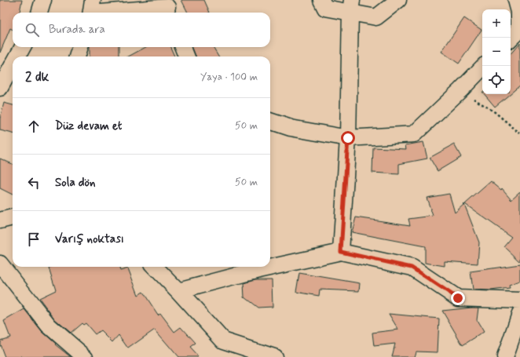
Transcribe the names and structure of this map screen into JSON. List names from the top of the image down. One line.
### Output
{"page":{"map_buttons":["+","−"],"search":"Burada ara","heading":["2 dk","Yaya · 100 m"],"list":[["Düz devam et","50 m"],["Sola dön","50 m"],"Varış noktası"]}}
